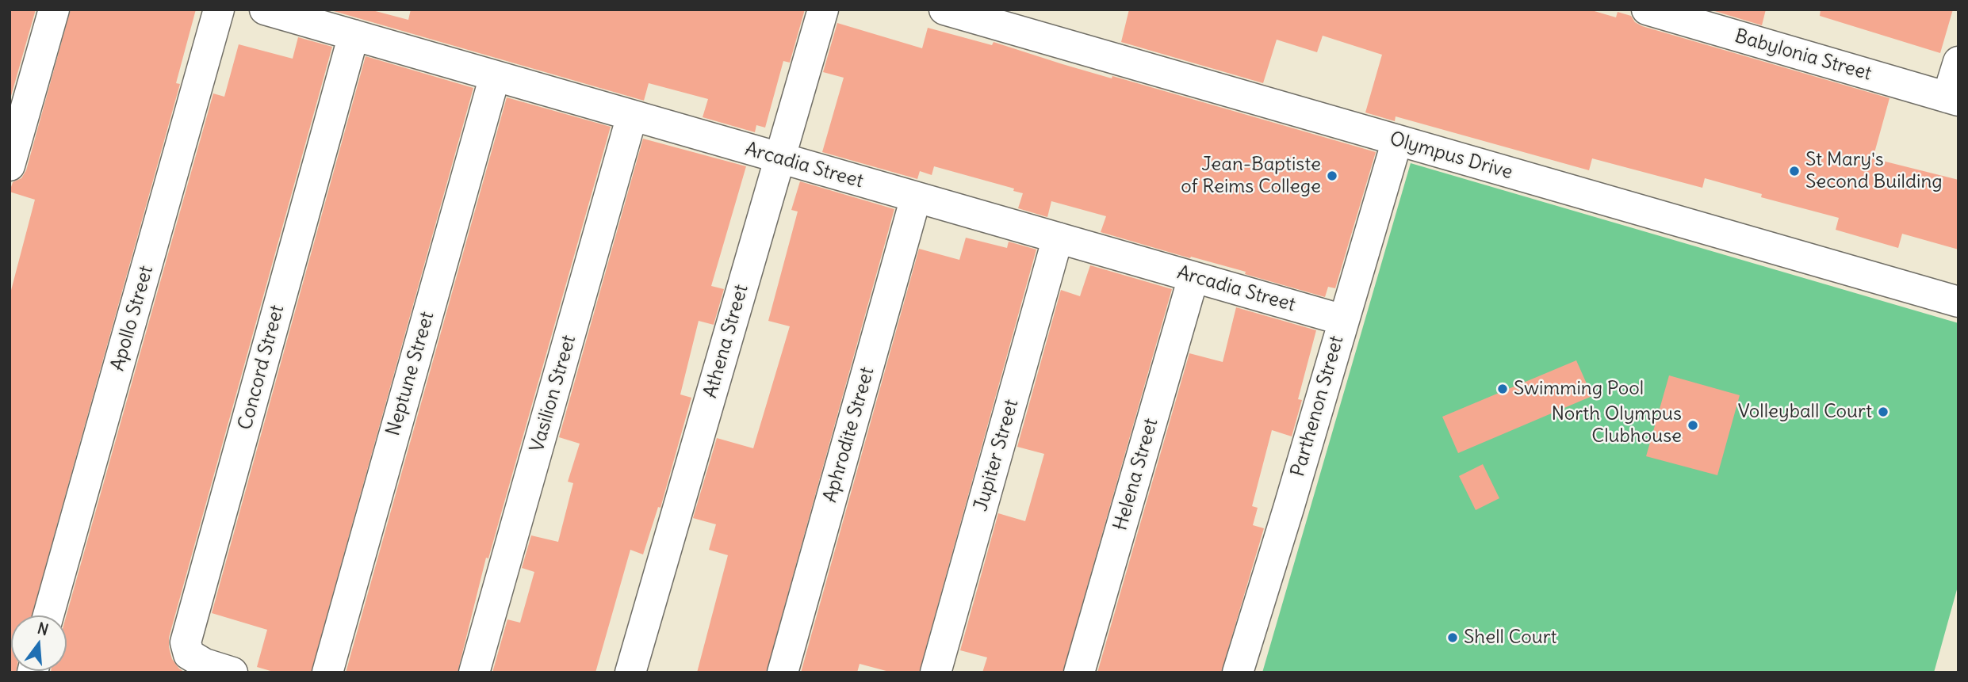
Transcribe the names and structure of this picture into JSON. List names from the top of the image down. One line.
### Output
{"streets":{"street":["Babylonia Street","Olympus Drive","Arcadia Street","Apollo Street","Athena Street","Concord Street","Neptune Street","Vasilion Street","Parthenon Street","Aphrodite Street","Jupiter Street","Helena Street"]},"crossings":[["Olympus Drive","Parthenon Street"],["Arcadia Street","Athena Street"],["Arcadia Street","Concord Street"],["Arcadia Street","Neptune Street"],["Arcadia Street","Vasilion Street"],["Arcadia Street","Parthenon Street"],["Arcadia Street","Aphrodite Street"],["Arcadia Street","Jupiter Street"],["Arcadia Street","Helena Street"]],"places":["St Mary's Second Building","Jean-Baptiste of Reims College","Swimming Pool","Volleyball Court","North Olympus Clubhouse","Shell Court"],"north":"top"}
